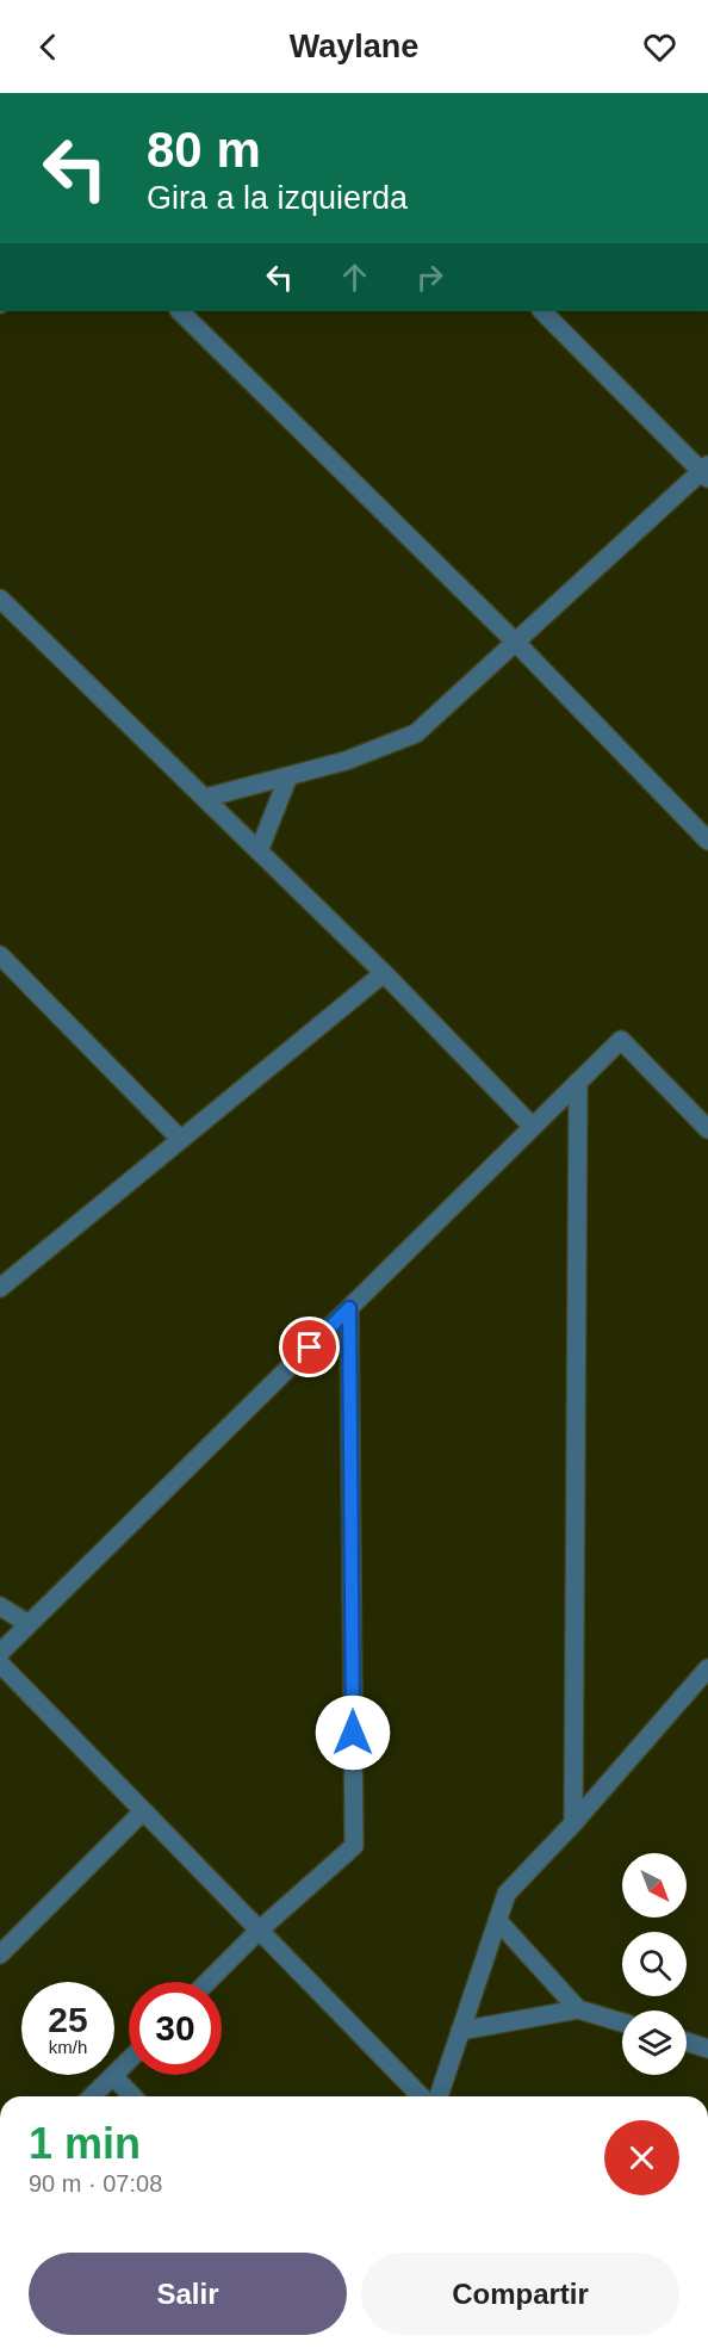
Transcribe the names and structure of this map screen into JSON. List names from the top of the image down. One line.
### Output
{"north":"bottom right","page":{"header":"Waylane","turn":["80 m","Gira a la izquierda"],"speed":"25 km/h","limit":"30","heading":["1 min","90 m · 07:08"],"buttons":["Salir","Compartir"]}}
